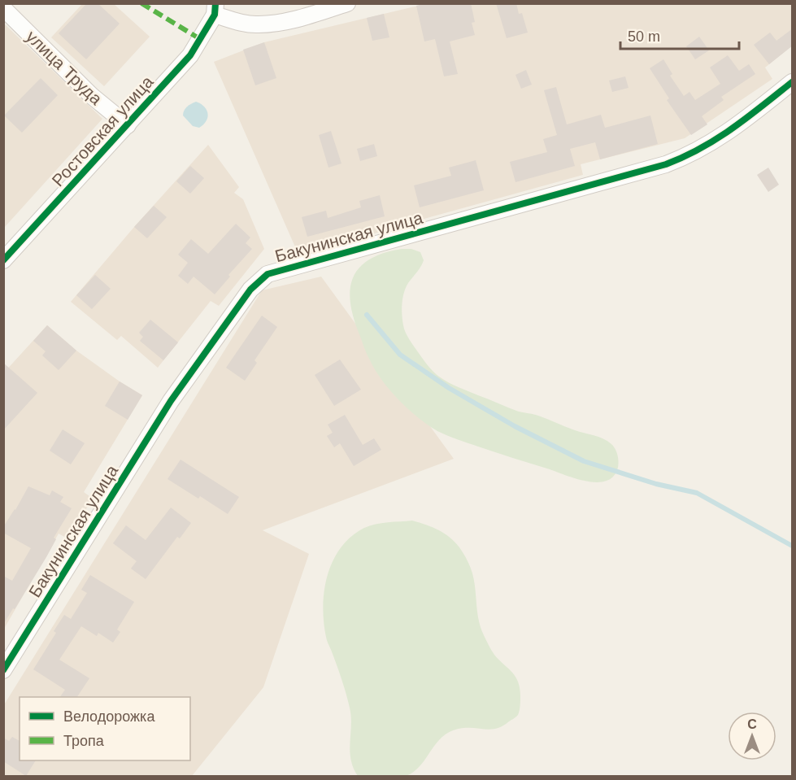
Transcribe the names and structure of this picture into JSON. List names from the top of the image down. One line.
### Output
{"streets":{"street":["улица Труда","Ростовская улица","Бакунинская улица"]},"crossings":[["улица Труда","Ростовская улица"]],"legend":["Велодорожка","Тропа"],"scale_bar":"50 m","north":"top"}
